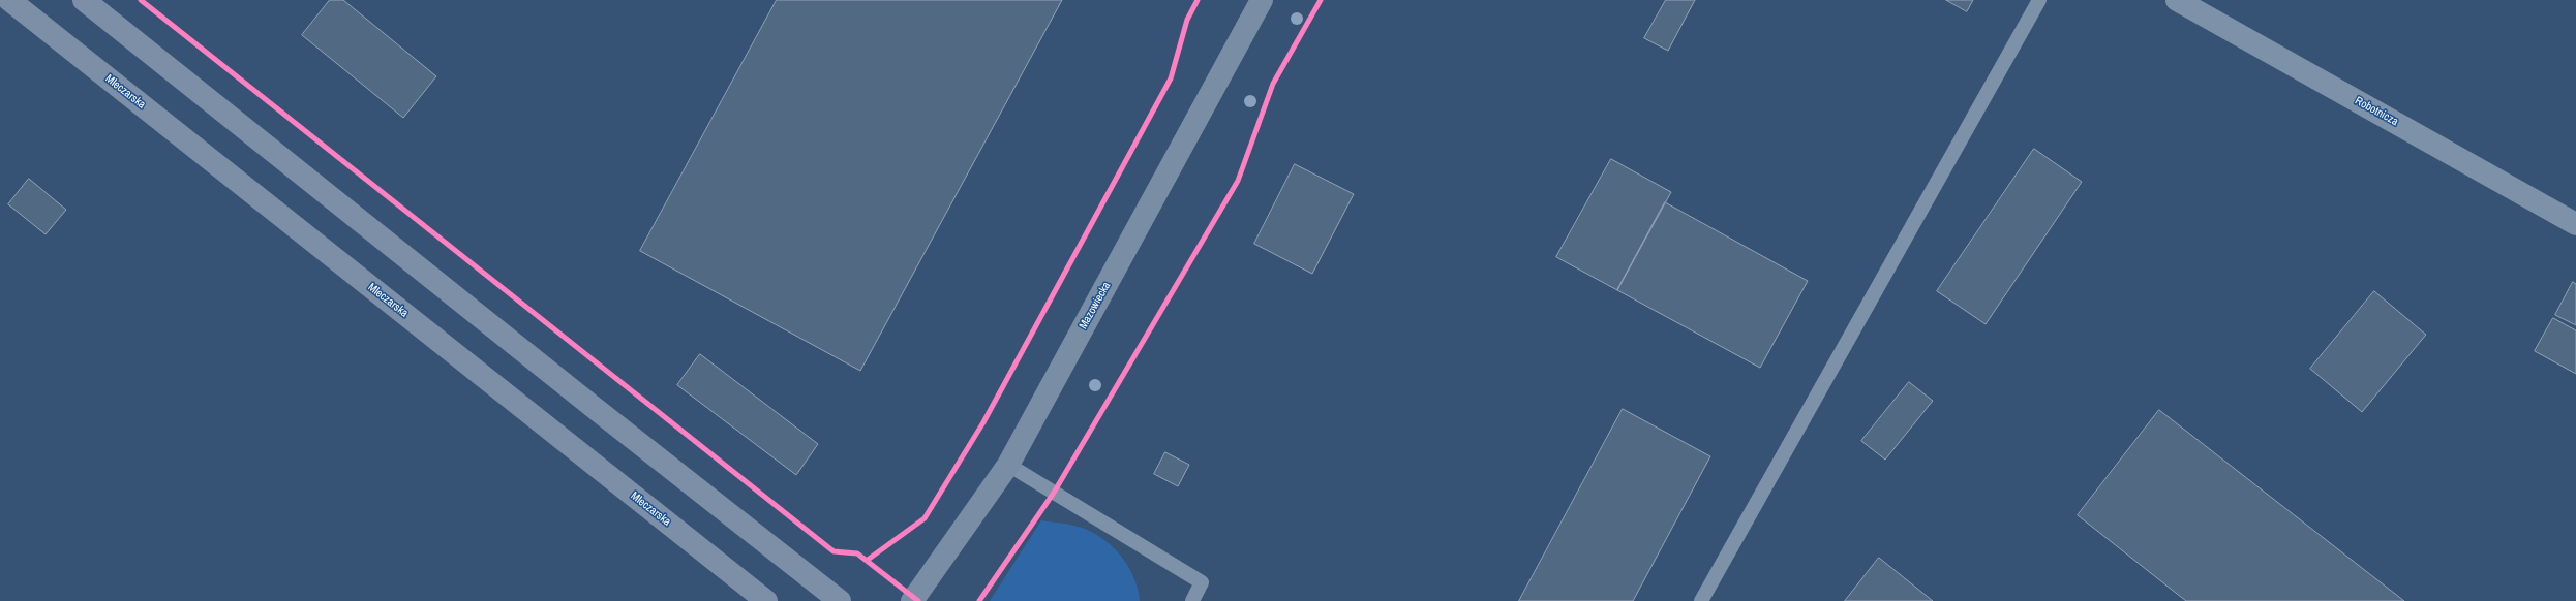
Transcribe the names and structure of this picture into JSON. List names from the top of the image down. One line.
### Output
{"streets":{"main road":["Mleczarska"],"street":["Robotnicza","Mazowiecka"]}}
